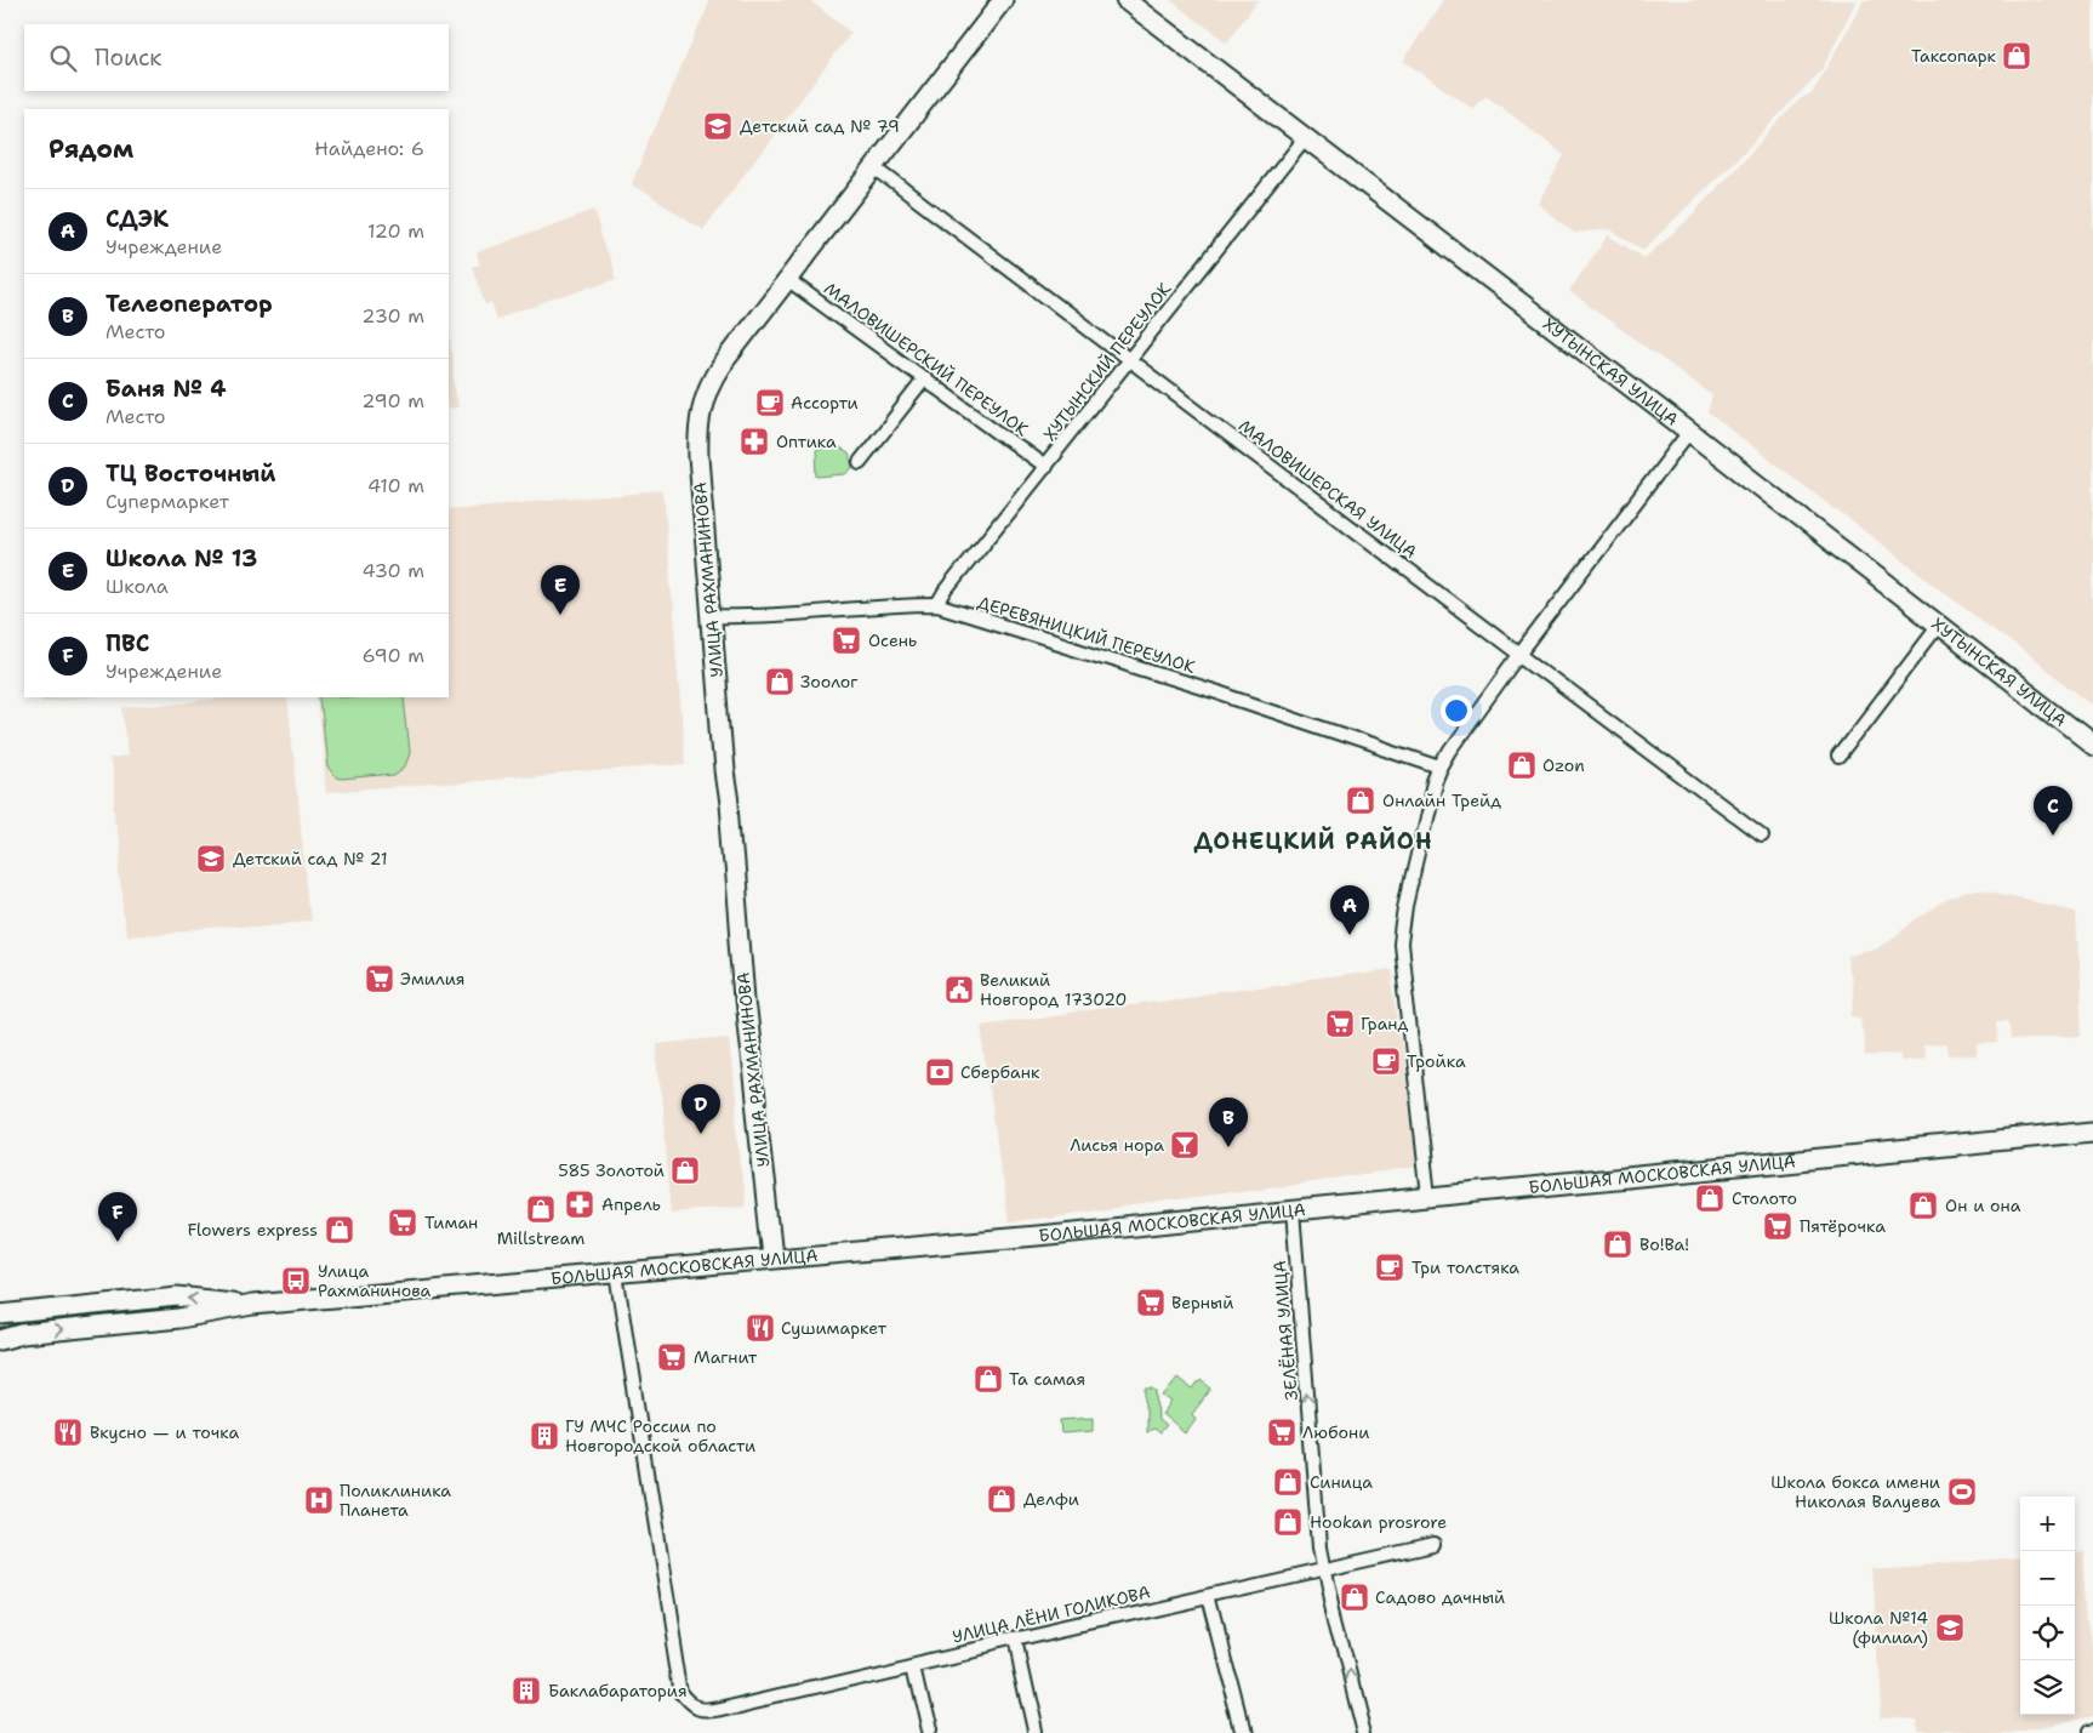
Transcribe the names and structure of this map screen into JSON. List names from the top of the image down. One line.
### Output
{"streets":{"street":["МАЛОВИШЕРСКИЙ ПЕРЕУЛОК","ХУТЫНСКИЙ ПЕРЕУЛОК","ХУТЫНСКАЯ УЛИЦА","МАЛОВИШЕРСКАЯ УЛИЦА","УЛИЦА РАХМАНИНОВА","ДЕРЕВЯНИЦКИЙ ПЕРЕУЛОК","БОЛЬШАЯ МОСКОВСКАЯ УЛИЦА","ЗЕЛЁНАЯ УЛИЦА","УЛИЦА ЛЁНИ ГОЛИКОВА"]},"crossings":[["МАЛОВИШЕРСКИЙ ПЕРЕУЛОК","ХУТЫНСКИЙ ПЕРЕУЛОК"],["МАЛОВИШЕРСКИЙ ПЕРЕУЛОК","УЛИЦА РАХМАНИНОВА"],["ХУТЫНСКИЙ ПЕРЕУЛОК","ХУТЫНСКАЯ УЛИЦА"],["ХУТЫНСКИЙ ПЕРЕУЛОК","МАЛОВИШЕРСКАЯ УЛИЦА"],["ХУТЫНСКИЙ ПЕРЕУЛОК","ДЕРЕВЯНИЦКИЙ ПЕРЕУЛОК"],["МАЛОВИШЕРСКАЯ УЛИЦА","УЛИЦА РАХМАНИНОВА"],["УЛИЦА РАХМАНИНОВА","ДЕРЕВЯНИЦКИЙ ПЕРЕУЛОК"],["УЛИЦА РАХМАНИНОВА","БОЛЬШАЯ МОСКОВСКАЯ УЛИЦА"],["БОЛЬШАЯ МОСКОВСКАЯ УЛИЦА","ЗЕЛЁНАЯ УЛИЦА"],["БОЛЬШАЯ МОСКОВСКАЯ УЛИЦА","УЛИЦА ЛЁНИ ГОЛИКОВА"],["ЗЕЛЁНАЯ УЛИЦА","УЛИЦА ЛЁНИ ГОЛИКОВА"]],"one_way":["ЗЕЛЁНАЯ УЛИЦА"],"districts":["ДОНЕЦКИЙ РАЙОН"],"places":{"shop":["Таксопарк","Зоолог","Ozon","Онлайн Трейд","585 Золотой","Столото","Он и она","Millstream","Flowers express","Во!Ва!","Та самая","Синица","Делфи","Hookan prosrore","Садово дачный"],"school or university":["Детский сад № 79","Детский сад № 21","Школа №14 (филиал)"],"cafe":["Ассорти","Тройка","Три толстяка"],"pharmacy":["Оптика","Апрель"],"supermarket":["Осень","Эмилия","Гранд","Тиман","Пятёрочка","Верный","Магнит","Любони"],"public building":["Великий Новгород 173020"],"bank":["Сбербанк"],"bar":["Лисья нора"],"bus stop":["Улица Рахманинова"],"restaurant":["Сушимаркет","Вкусно — и точка"],"building":["ГУ МЧС России по Новгородской области","Баклабаратория"],"sports":["Школа бокса имени Николая Валуева"],"hospital":["Поликлиника Планета"]},"page":{"search":"Поиск","heading":["Рядом","Найдено: 6"],"list":[{"mark":"A","name":"СДЭК","note":"Учреждение","value":"120 m"},{"mark":"B","name":"Телеоператор","note":"Место","value":"230 m"},{"mark":"C","name":"Баня № 4","note":"Место","value":"290 m"},{"mark":"D","name":"ТЦ Восточный","note":"Супермаркет","value":"410 m"},{"mark":"E","name":"Школа № 13","note":"Школа","value":"430 m"},{"mark":"F","name":"ПВС","note":"Учреждение","value":"690 m"}],"pins":["E","C","A","D","B","F"],"map_buttons":["+","−"]}}
